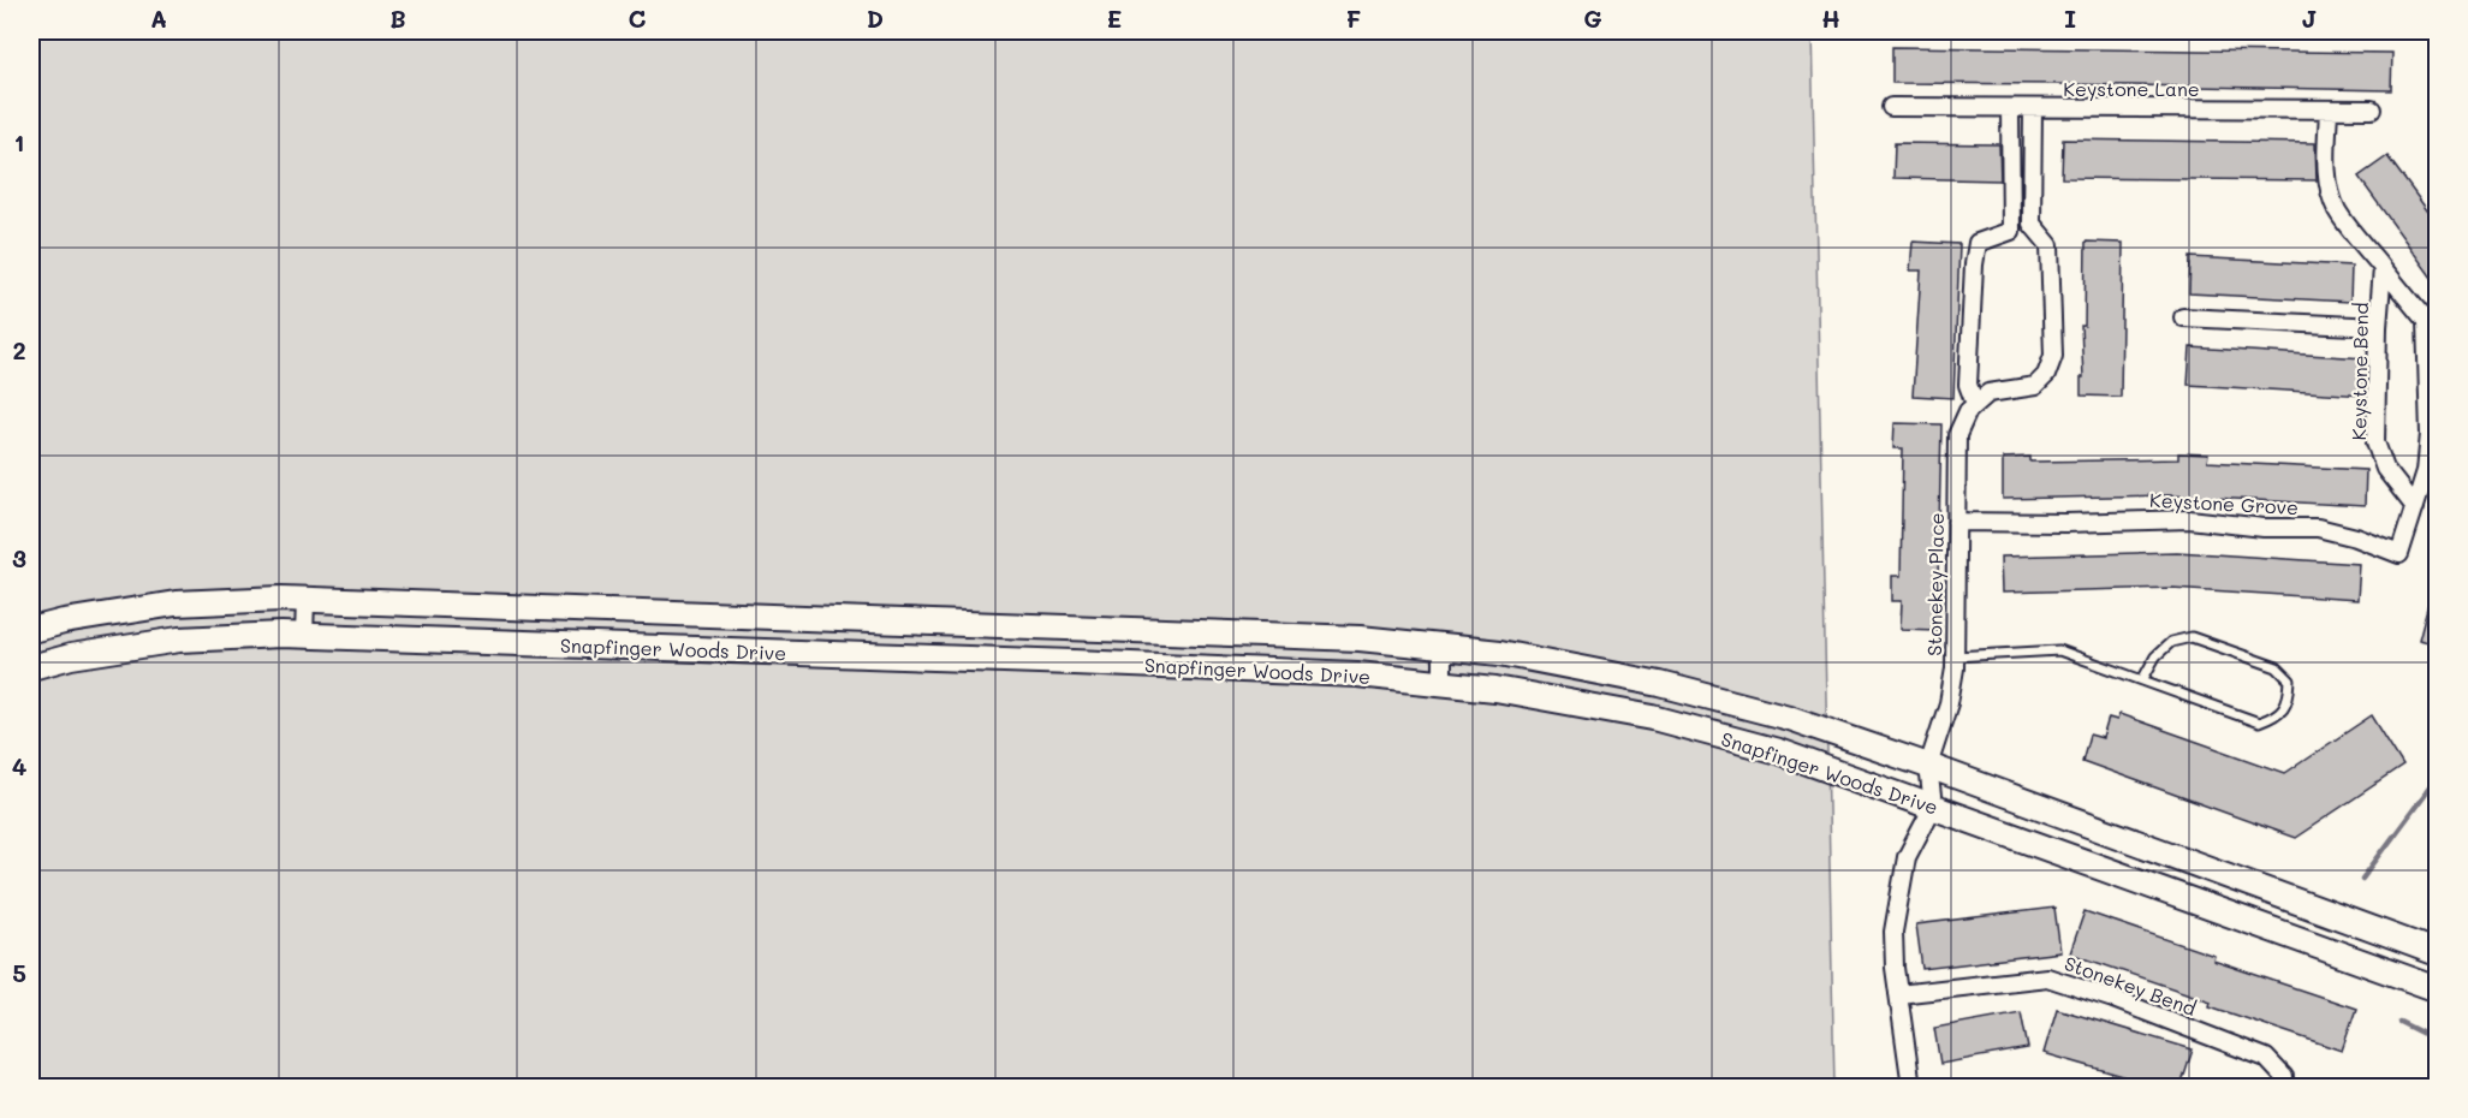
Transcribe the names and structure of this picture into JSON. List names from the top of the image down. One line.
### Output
{"streets":{"main road":["Snapfinger Woods Drive"],"street":["Keystone Lane","Keystone Bend","Keystone Grove","Stonekey Place","Stonekey Bend"]},"crossings":[["Keystone Lane","Keystone Bend"],["Keystone Bend","Keystone Grove"],["Keystone Grove","Stonekey Place"],["Stonekey Place","Snapfinger Woods Drive"]],"grid":{"columns":["A","B","C","D","E","F","G","H","I","J"],"rows":["1","2","3","4","5"]}}
